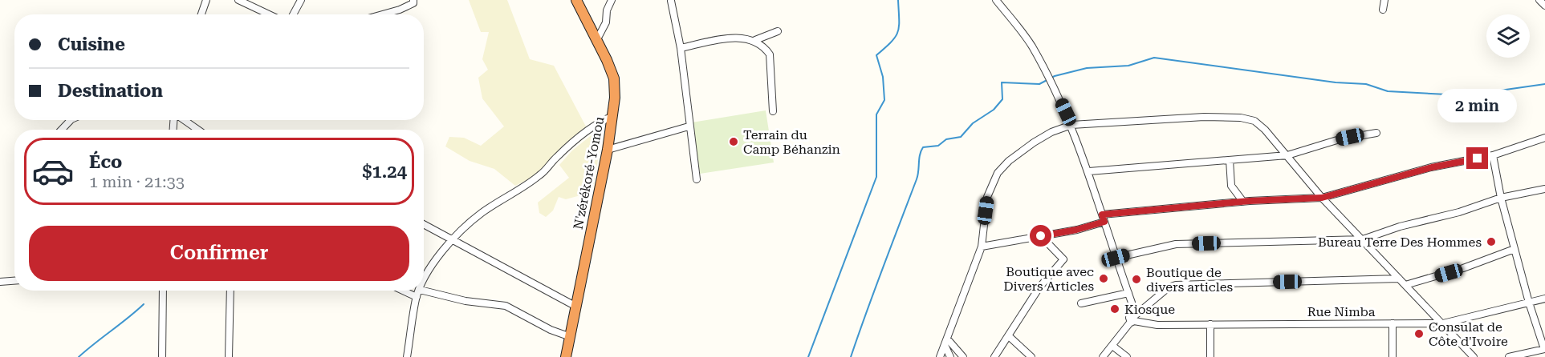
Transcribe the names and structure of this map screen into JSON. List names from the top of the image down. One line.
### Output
{"streets":{"highway":["N'zérékoré-Yomou"],"street":["Rue Nimba"]},"places":["Terrain du Camp Béhanzin","Bureau Terre Des Hommes","Boutique avec Divers Articles","Boutique de divers articles","Kiosque","Consulat de Côte d'Ivoire"],"page":{"banner":["Cuisine","Destination"],"bubble":"2 min","list":[{"name":"Éco","note":"1 min · 21:33","value":"$1.24"}],"buttons":"Confirmer"}}
